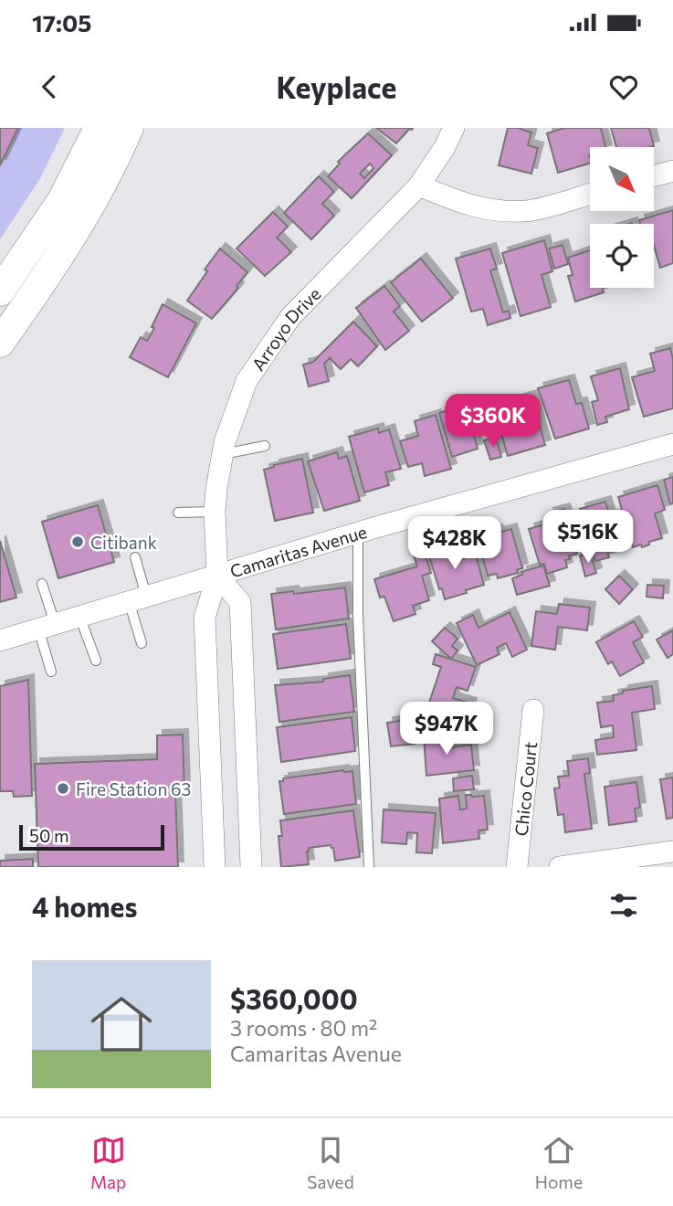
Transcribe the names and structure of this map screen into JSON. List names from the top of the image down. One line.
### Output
{"streets":{"street":["Arroyo Drive","Camaritas Avenue","Chico Court"]},"crossings":[["Arroyo Drive","Camaritas Avenue"]],"places":["Citibank","Fire Station 63"],"scale_bar":"50 m","north":"bottom right","page":{"status":"17:05","header":"Keyplace","price":["$360K","$516K","$428K","$947K"],"scale":"50 m","heading":"4 homes","list":[{"name":"$360,000","note":"3 rooms · 80 m² · Camaritas Avenue"}],"tabs":["Map","Saved","Home"]}}
